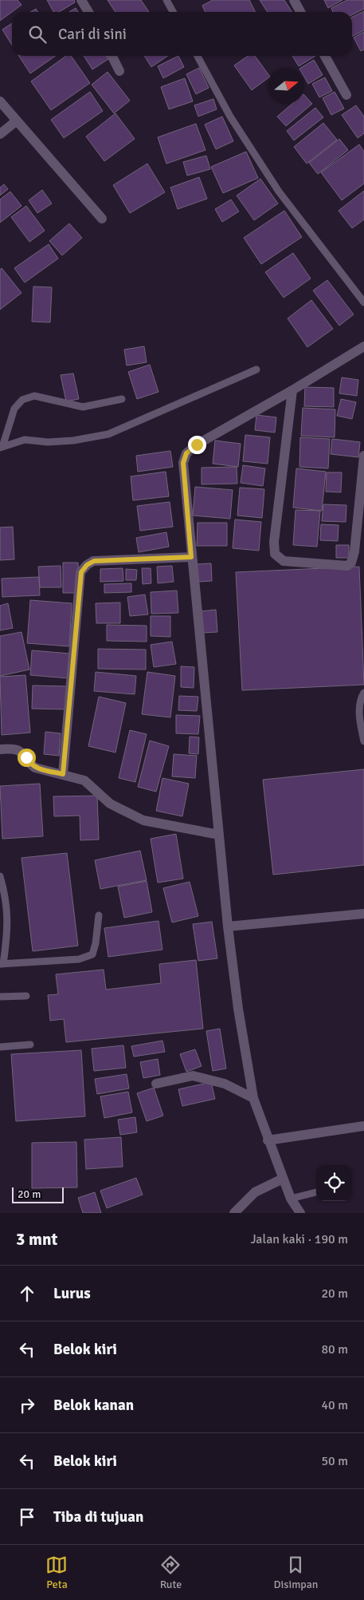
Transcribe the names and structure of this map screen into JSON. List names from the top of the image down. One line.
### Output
{"scale_bar":"20 m","north":"right","page":{"search":"Cari di sini","scale":"20 m","heading":["3 mnt","Jalan kaki · 190 m"],"list":[["Lurus","20 m"],["Belok kiri","80 m"],["Belok kanan","40 m"],["Belok kiri","50 m"],"Tiba di tujuan"],"nav":["Peta","Rute","Disimpan"]}}
